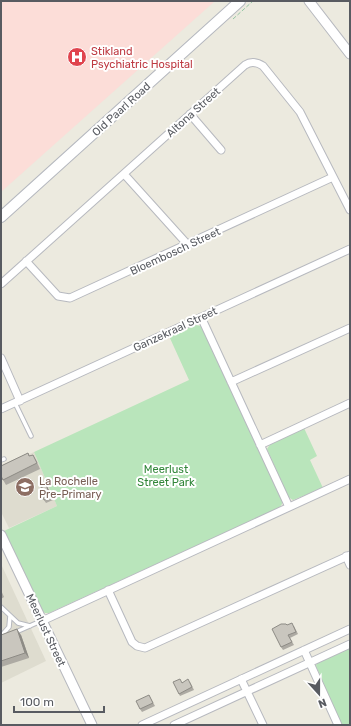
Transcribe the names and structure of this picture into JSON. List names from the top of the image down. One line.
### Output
{"streets":{"main road":["Old Paarl Road"],"street":["Altona Street","Bloembosch Street","Ganzekraal Street","Meerlust Street"]},"crossings":[["Altona Street","Bloembosch Street"]],"parks":["Meerlust Street Park"],"places":{"hospital":["Stikland Psychiatric Hospital"],"school or university":["La Rochelle Pre-Primary"]},"scale_bar":"100 m","north":"bottom"}
